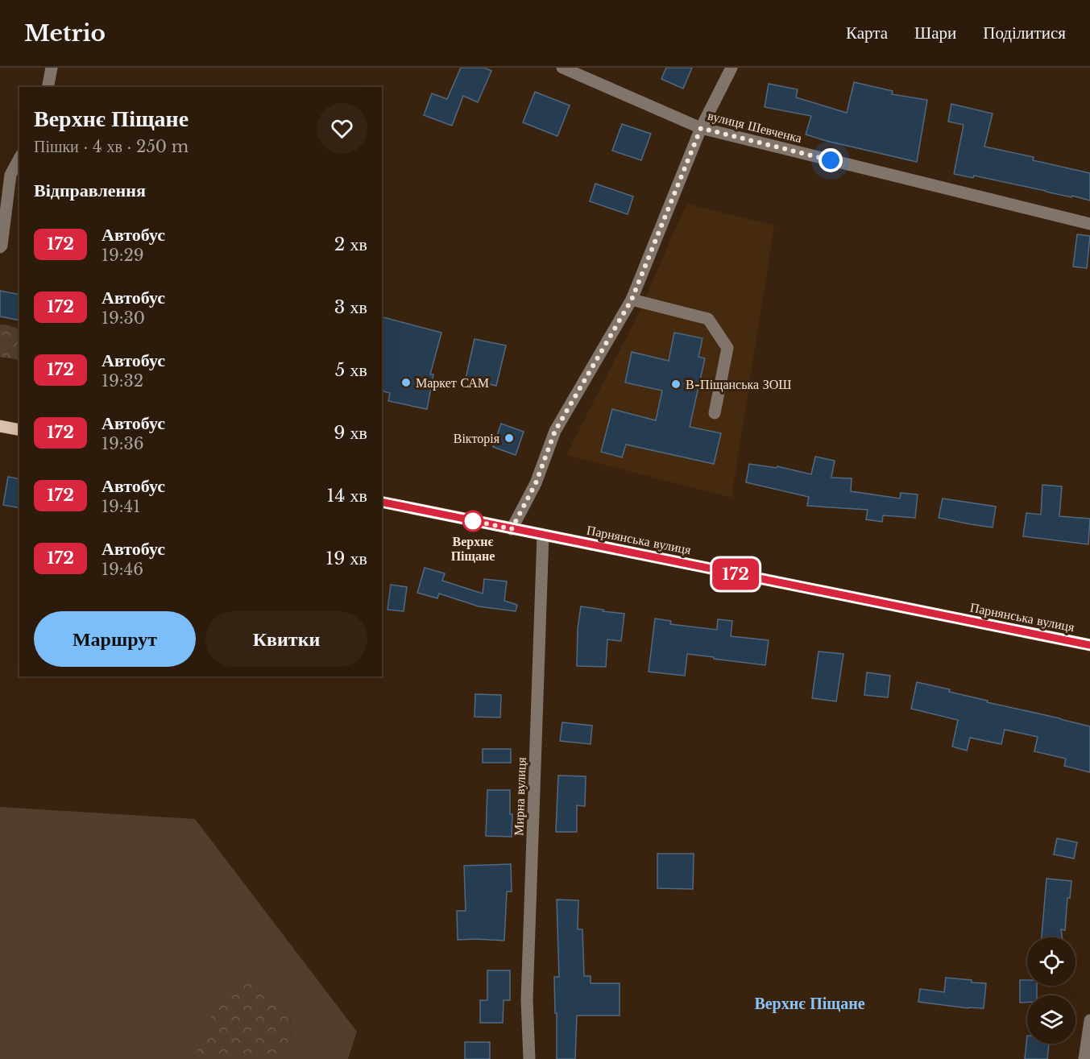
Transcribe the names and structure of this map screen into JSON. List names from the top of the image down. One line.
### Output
{"streets":{"main road":["Парнянська вулиця"],"street":["вулиця Шевченка","Мирна вулиця"]},"crossings":[["Парнянська вулиця","Мирна вулиця"]],"districts":["Верхнє Піщане"],"places":["Маркет САМ","В-Піщанська ЗОШ","Вікторія","Верхнє Піщане"],"lines":["bus line 172"],"page":{"header":"Metrio","nav":["Карта","Шари","Поділитися"],"on_map":"172","heading":[["Верхнє Піщане","Пішки · 4 хв · 250 m"],"Відправлення"],"list":[{"mark":"172","name":"Автобус","note":"19:29","value":"2 хв"},{"mark":"172","name":"Автобус","note":"19:30","value":"3 хв"},{"mark":"172","name":"Автобус","note":"19:32","value":"5 хв"},{"mark":"172","name":"Автобус","note":"19:36","value":"9 хв"},{"mark":"172","name":"Автобус","note":"19:41","value":"14 хв"},{"mark":"172","name":"Автобус","note":"19:46","value":"19 хв"}],"buttons":["Маршрут","Квитки"]}}
